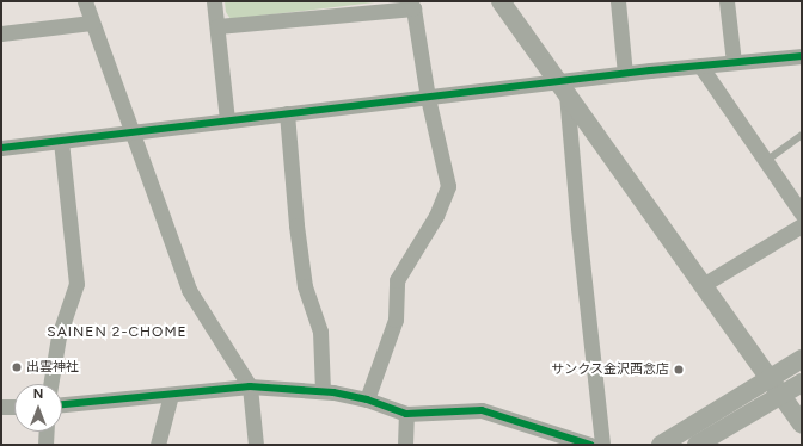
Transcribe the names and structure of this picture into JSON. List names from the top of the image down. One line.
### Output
{"districts":["SAINEN 2-CHOME"],"places":["出雲神社","サンクス金沢西念店"],"north":"top"}
